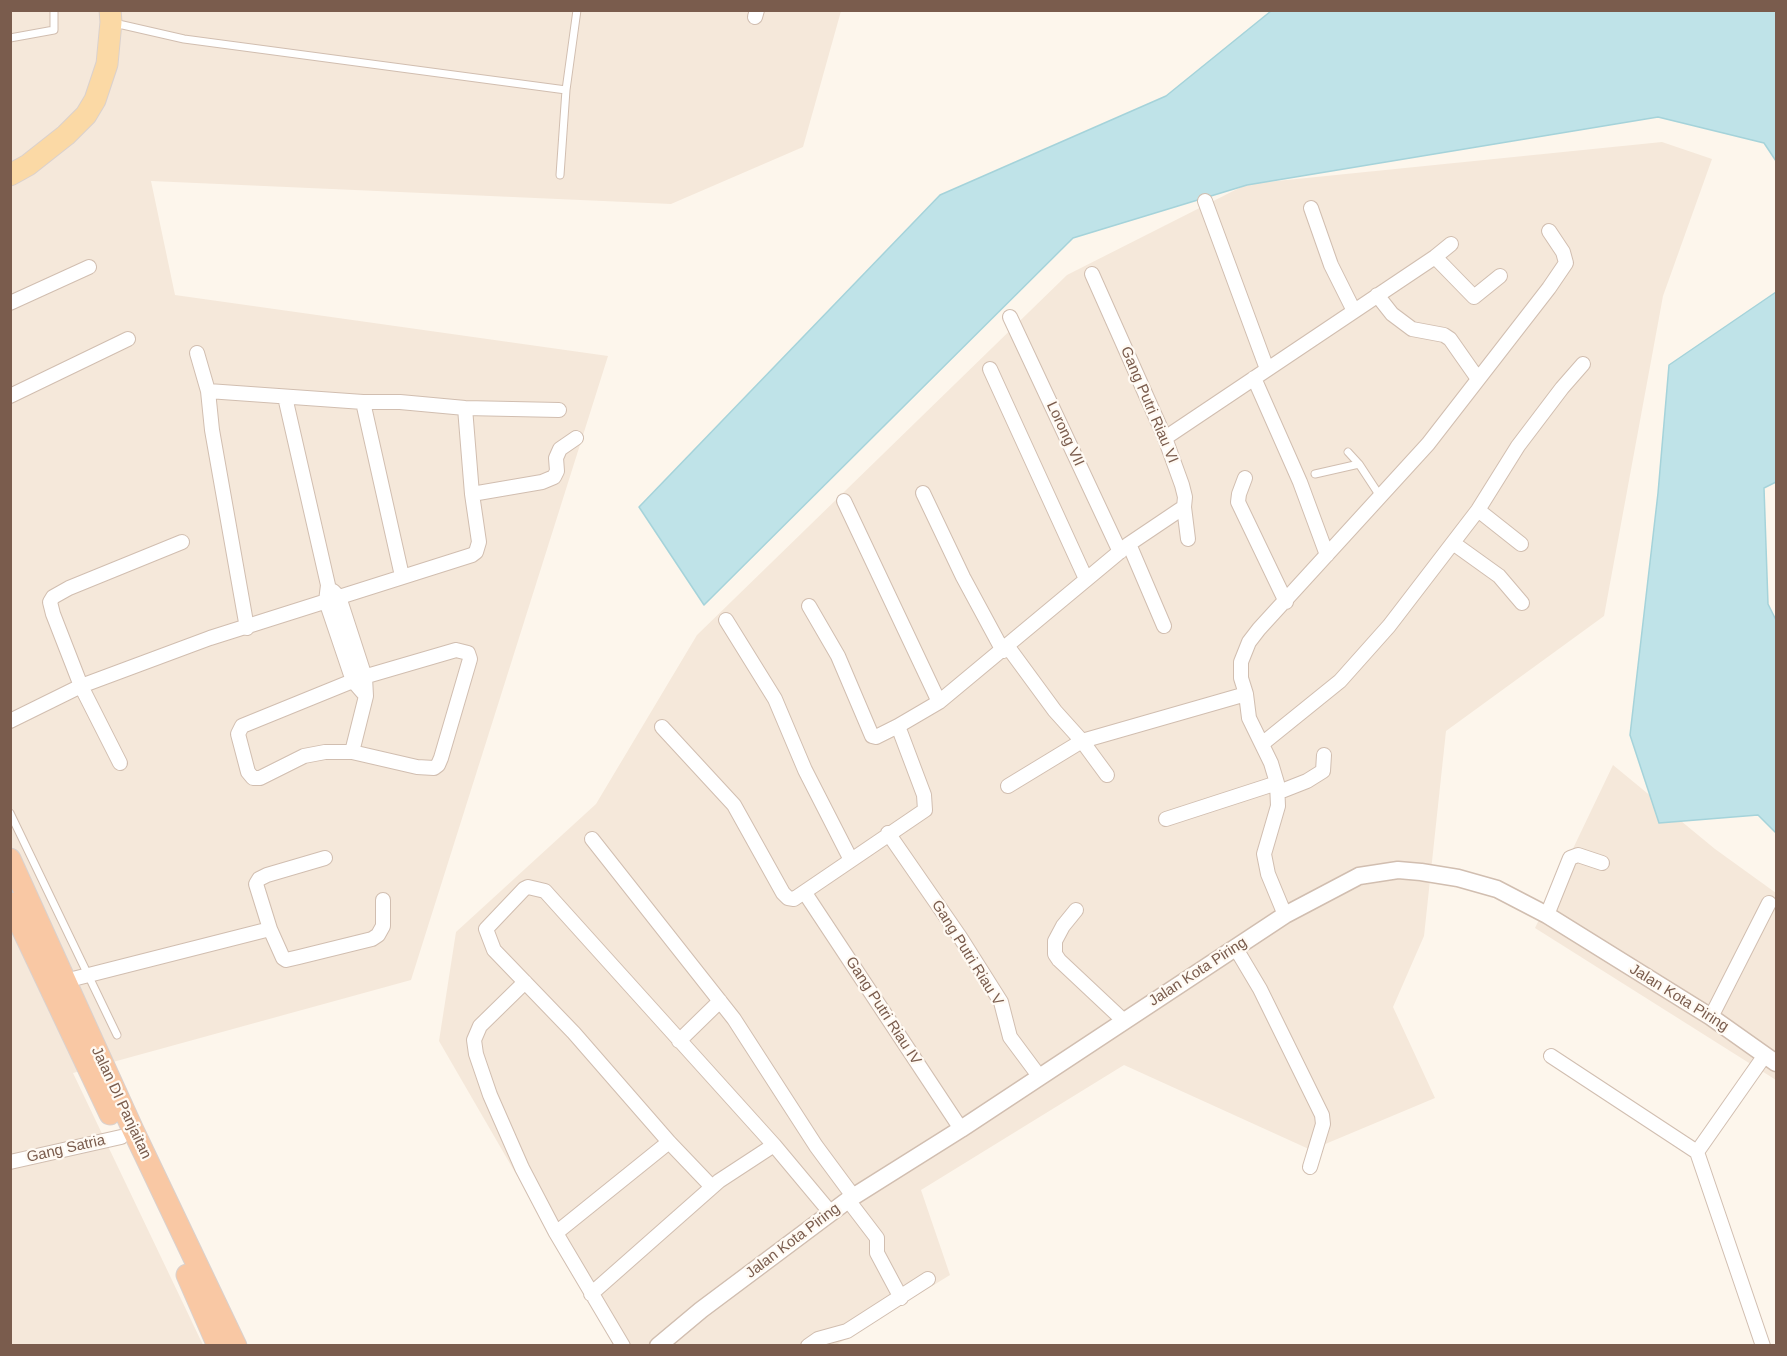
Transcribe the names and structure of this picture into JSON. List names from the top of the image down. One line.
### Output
{"streets":{"highway":["Jalan DI Panjaitan"],"street":["Gang Putri Riau VI","Lorong VII","Gang Putri Riau V","Jalan Kota Piring","Gang Putri Riau IV","Gang Satria"]},"crossings":[["Gang Putri Riau V","Jalan Kota Piring"],["Jalan Kota Piring","Gang Putri Riau IV"],["Jalan DI Panjaitan","Gang Satria"]]}
